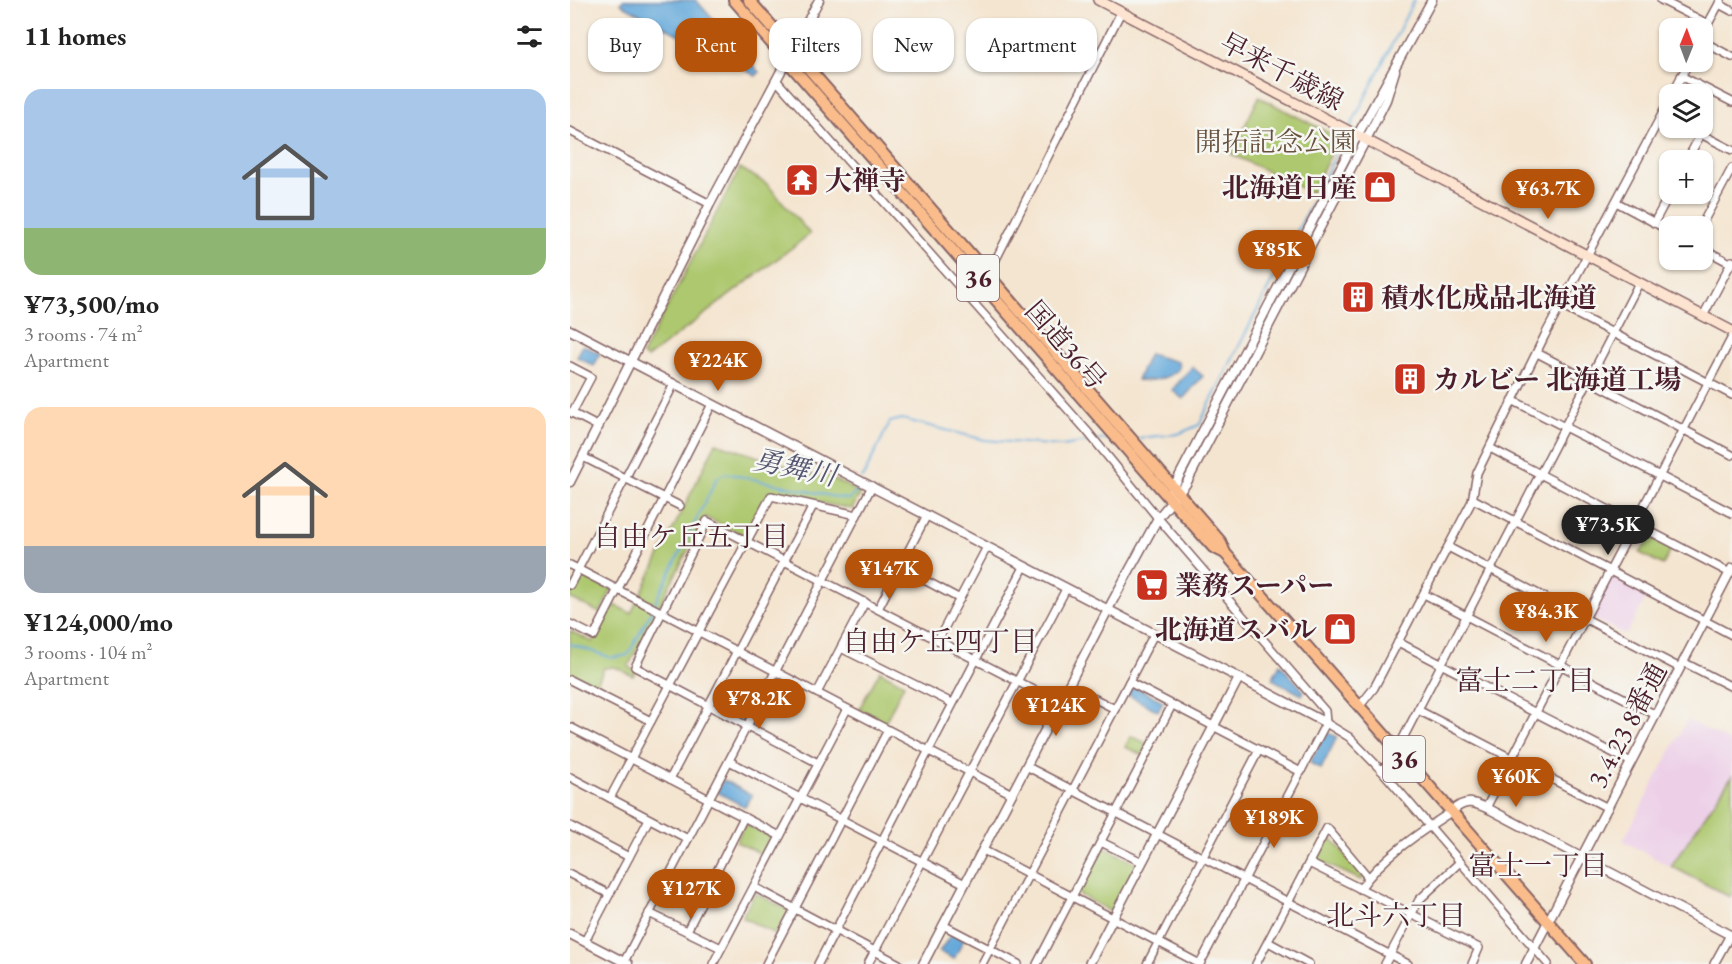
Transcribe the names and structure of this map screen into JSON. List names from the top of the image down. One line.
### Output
{"streets":{"highway":["36","国道36号"],"main road":["早来千歳線"],"street":["3.4.23 8番通"]},"crossings":[["国道36号","3.4.23 8番通"]],"districts":["自由ケ丘五丁目","自由ケ丘四丁目","富士二丁目","富士一丁目","北斗六丁目"],"water":["勇舞川"],"parks":["開拓記念公園"],"places":{"temple":["大禅寺"],"shop":["北海道日産","北海道スバル"],"building":["積水化成品北海道","カルビー 北海道工場"],"supermarket":["業務スーパー"]},"north":"top","page":{"heading":"11 homes","map_buttons":["+","−"],"chip":["Buy","Rent","Filters","New","Apartment"],"list":[{"name":"¥73,500/mo","note":"3 rooms · 74 m² · Apartment"},{"name":"¥124,000/mo","note":"3 rooms · 104 m² · Apartment"}],"price":["¥63.7K","¥85K","¥224K","¥73.5K","¥147K","¥84.3K","¥78.2K","¥124K","¥60K","¥189K","¥127K"]}}
